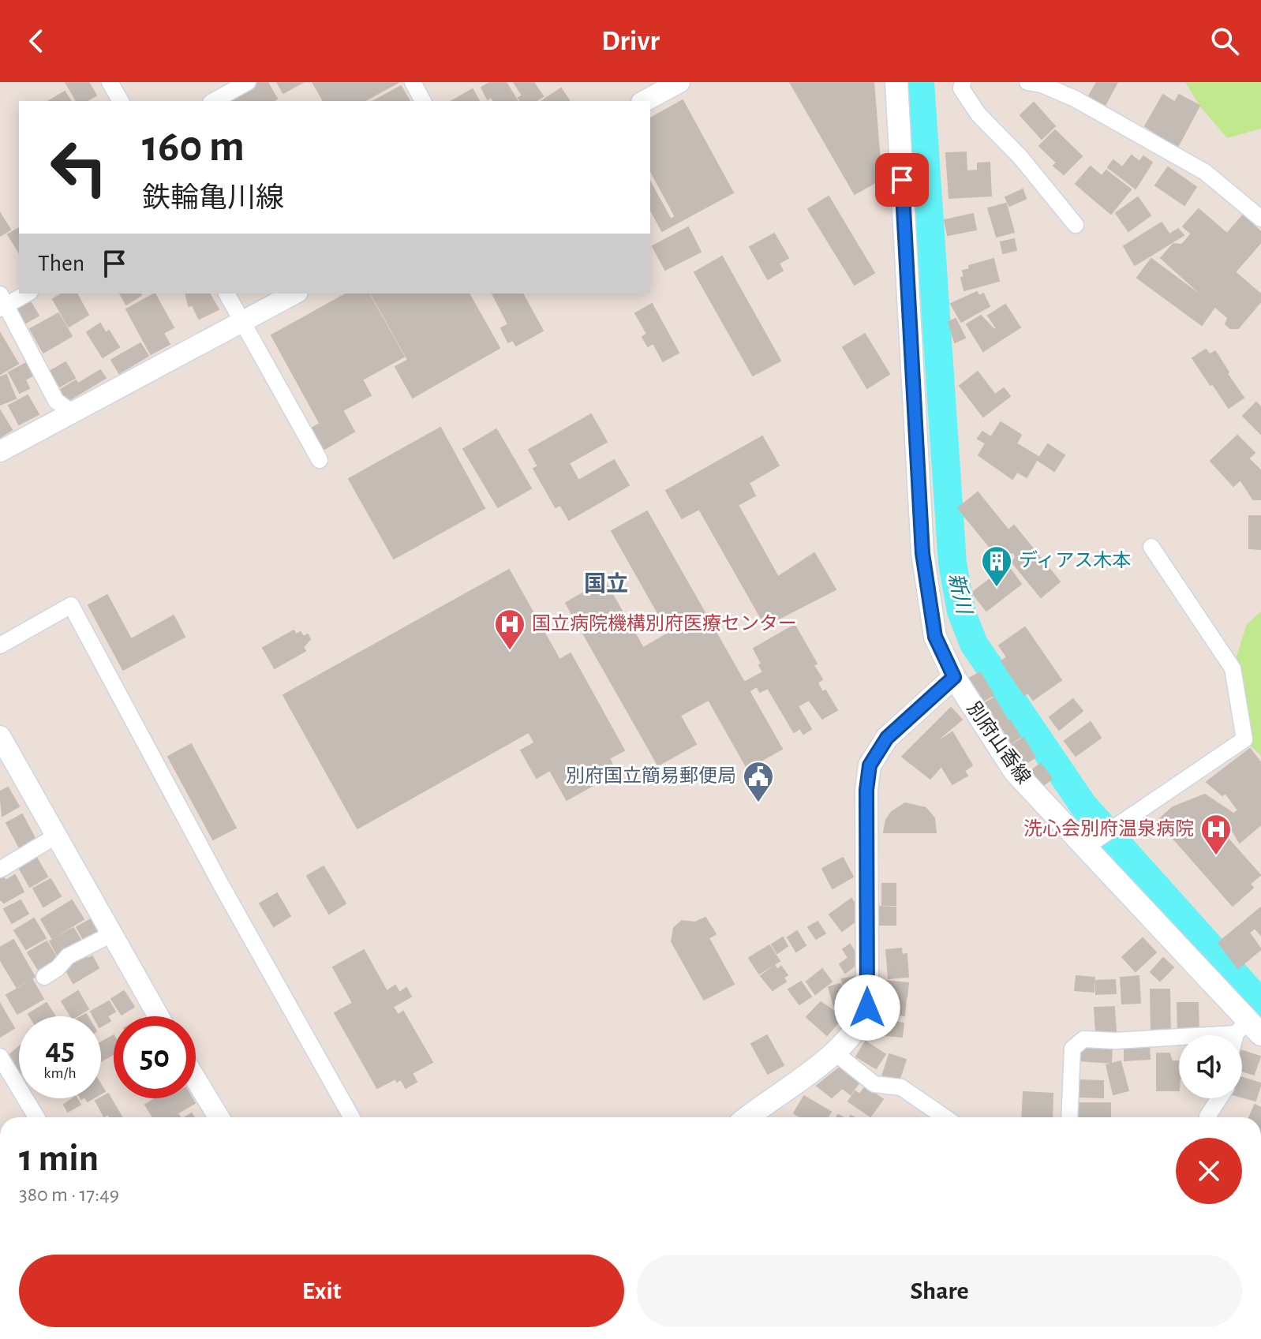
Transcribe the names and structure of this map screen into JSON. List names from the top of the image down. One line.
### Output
{"streets":{"main road":["別府山香線"]},"districts":["国立"],"water":["新川"],"places":{"building":["ディアス木本"],"hospital":["国立病院機構別府医療センター","洗心会別府温泉病院"],"public building":["別府国立簡易郵便局"]},"page":{"header":"Drivr","turn":["160 m","鉄輪亀川線"],"then":"Then","speed":"45 km/h","limit":"50","heading":["1 min","380 m · 17:49"],"buttons":["Exit","Share"]}}
